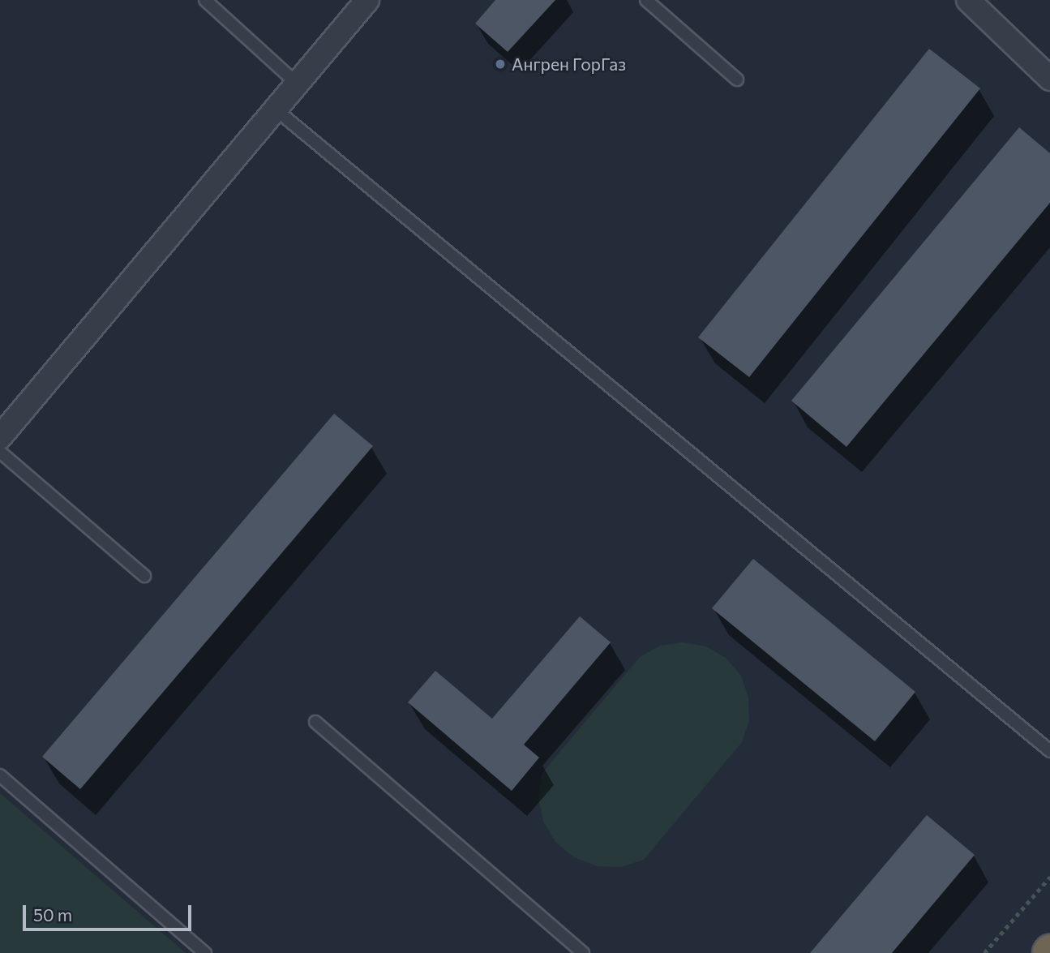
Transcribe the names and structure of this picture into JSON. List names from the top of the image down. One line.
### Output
{"places":["Ангрен ГорГаз"],"scale_bar":"50 m"}
